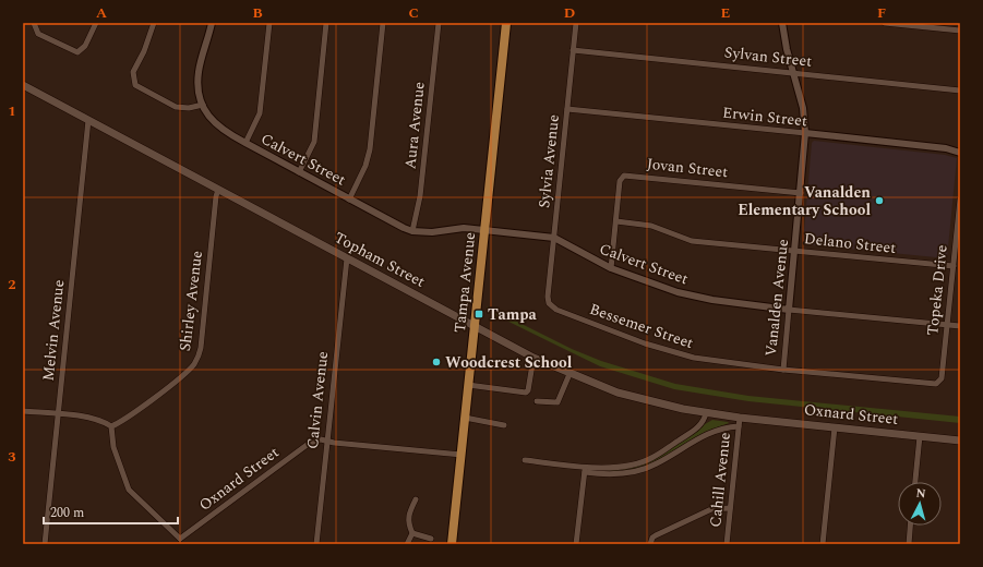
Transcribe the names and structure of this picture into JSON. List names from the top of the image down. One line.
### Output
{"streets":{"main road":["Topham Street","Tampa Avenue","Oxnard Street"],"street":["Sylvan Street","Erwin Street","Aura Avenue","Calvert Street","Sylvia Avenue","Jovan Street","Delano Street","Topeka Drive","Vanalden Avenue","Shirley Avenue","Bessemer Street","Melvin Avenue","Calvin Avenue","Cahill Avenue"]},"crossings":[["Sylvan Street","Sylvia Avenue"],["Sylvan Street","Vanalden Avenue"],["Erwin Street","Sylvia Avenue"],["Erwin Street","Vanalden Avenue"],["Aura Avenue","Calvert Street"],["Calvert Street","Sylvia Avenue"],["Calvert Street","Tampa Avenue"],["Calvert Street","Topeka Drive"],["Calvert Street","Vanalden Avenue"],["Sylvia Avenue","Bessemer Street"],["Jovan Street","Delano Street"],["Jovan Street","Vanalden Avenue"],["Delano Street","Topeka Drive"],["Delano Street","Vanalden Avenue"],["Topham Street","Tampa Avenue"],["Topham Street","Shirley Avenue"],["Topham Street","Melvin Avenue"],["Topham Street","Calvin Avenue"],["Topham Street","Oxnard Street"],["Topham Street","Cahill Avenue"],["Tampa Avenue","Oxnard Street"],["Topeka Drive","Bessemer Street"],["Vanalden Avenue","Bessemer Street"],["Shirley Avenue","Oxnard Street"],["Calvin Avenue","Oxnard Street"],["Oxnard Street","Cahill Avenue"]],"places":{"other":["Vanalden Elementary School","Woodcrest School"],"transit":["Tampa"]},"scale_bar":"200 m","north":"top","grid":{"columns":["A","B","C","D","E","F"],"rows":["1","2","3"]}}
